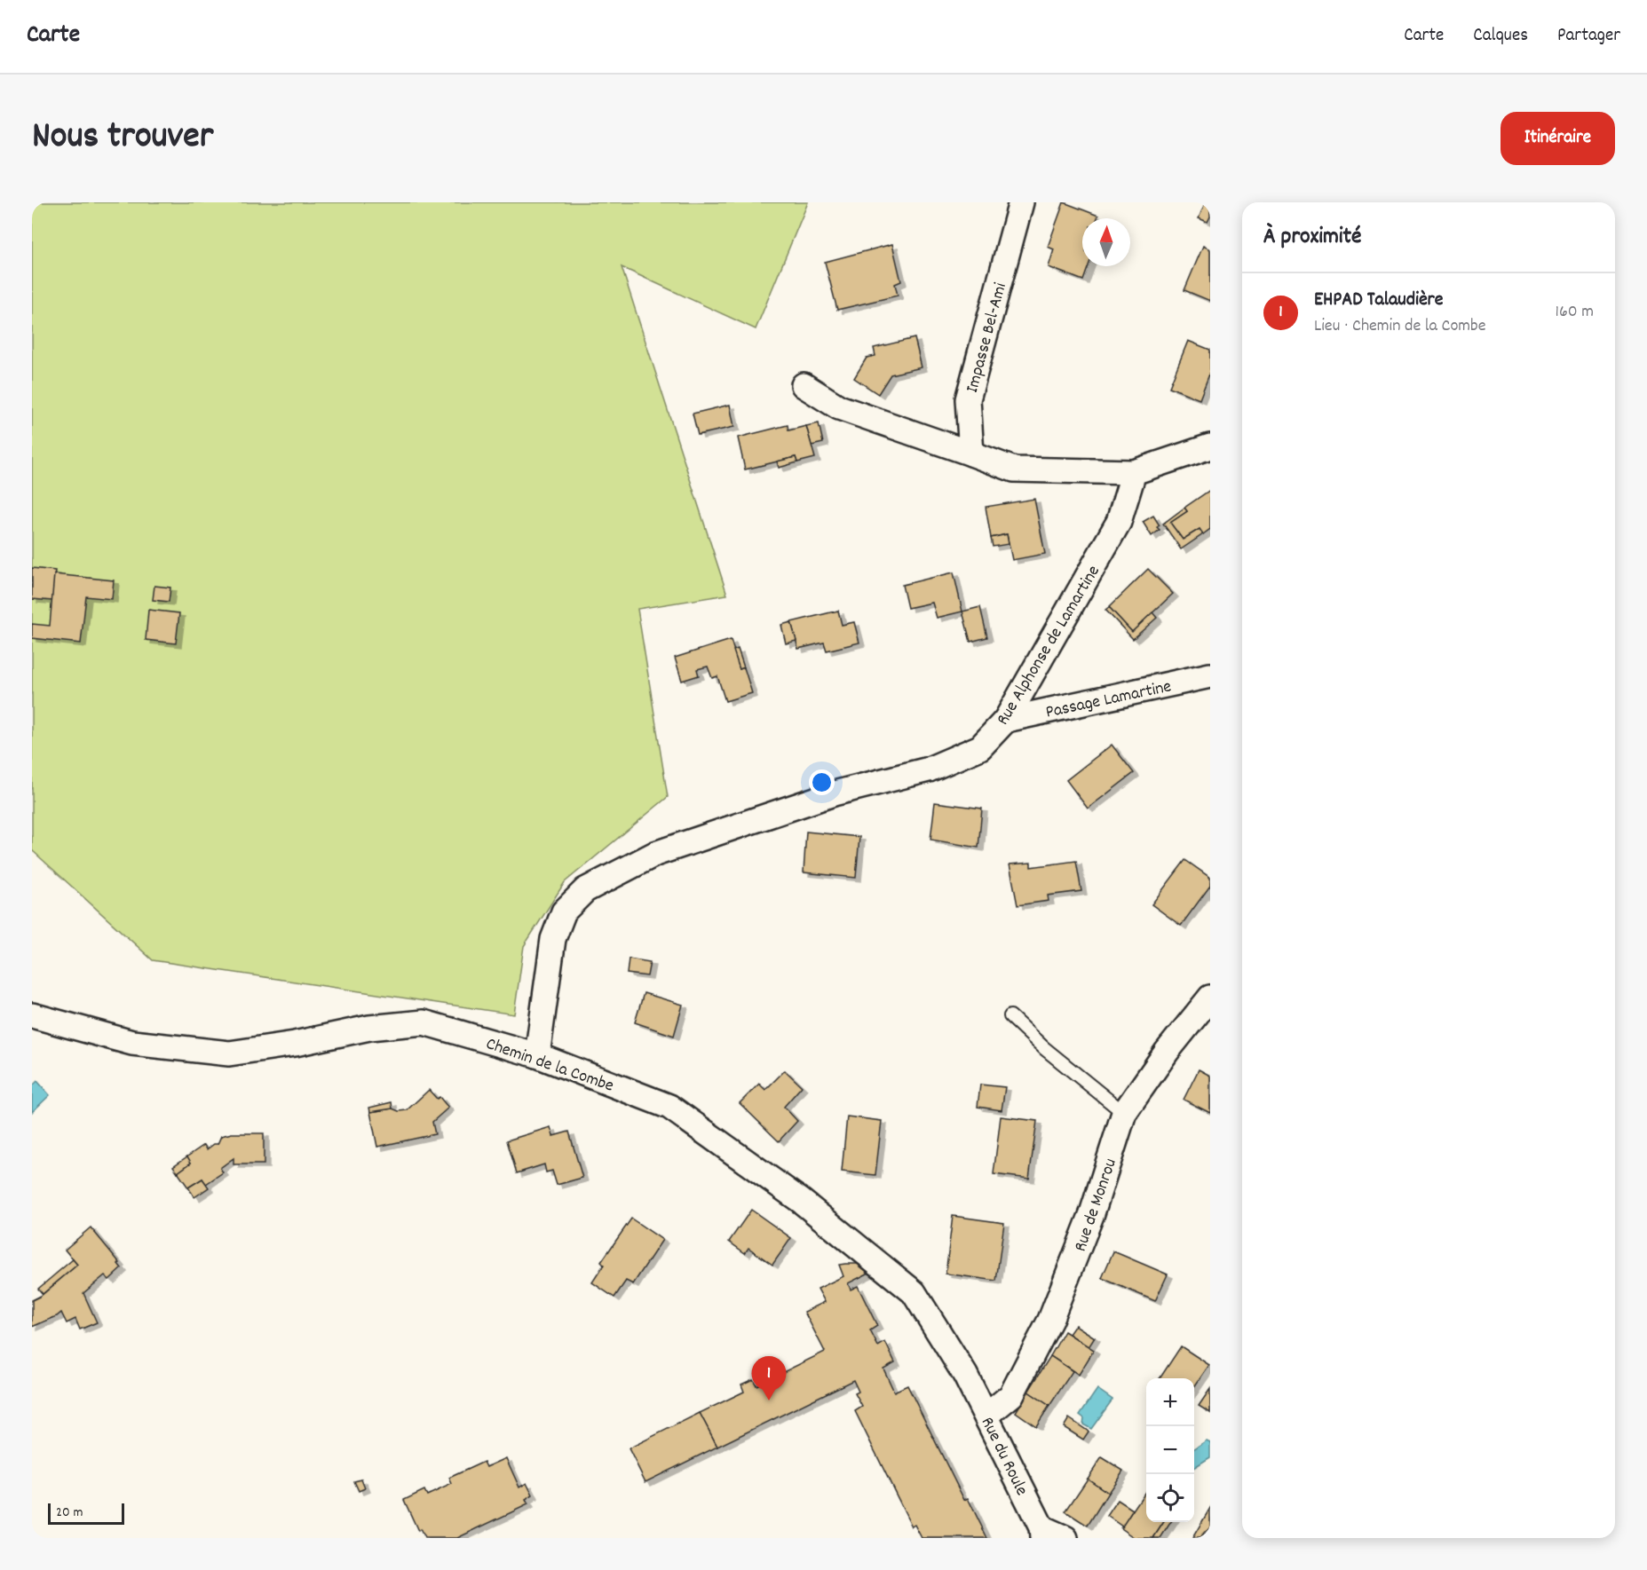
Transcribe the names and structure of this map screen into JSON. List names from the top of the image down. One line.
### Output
{"streets":{"street":["Impasse Bel-Ami","Rue Alphonse de Lamartine","Passage Lamartine","Chemin de la Combe","Rue de Monrou","Rue du Roule"]},"crossings":[["Rue Alphonse de Lamartine","Passage Lamartine"],["Rue Alphonse de Lamartine","Chemin de la Combe"],["Chemin de la Combe","Rue du Roule"],["Rue de Monrou","Rue du Roule"]],"scale_bar":"20 m","north":"top","page":{"header":"Carte","nav":["Carte","Calques","Partager"],"title":"Nous trouver","buttons":"Itinéraire","heading":"À proximité","list":[{"mark":"1","name":"EHPAD Talaudière","note":"Lieu · Chemin de la Combe","value":"160 m"}],"pins":"1","map_buttons":["+","−"],"scale":"20 m"}}
